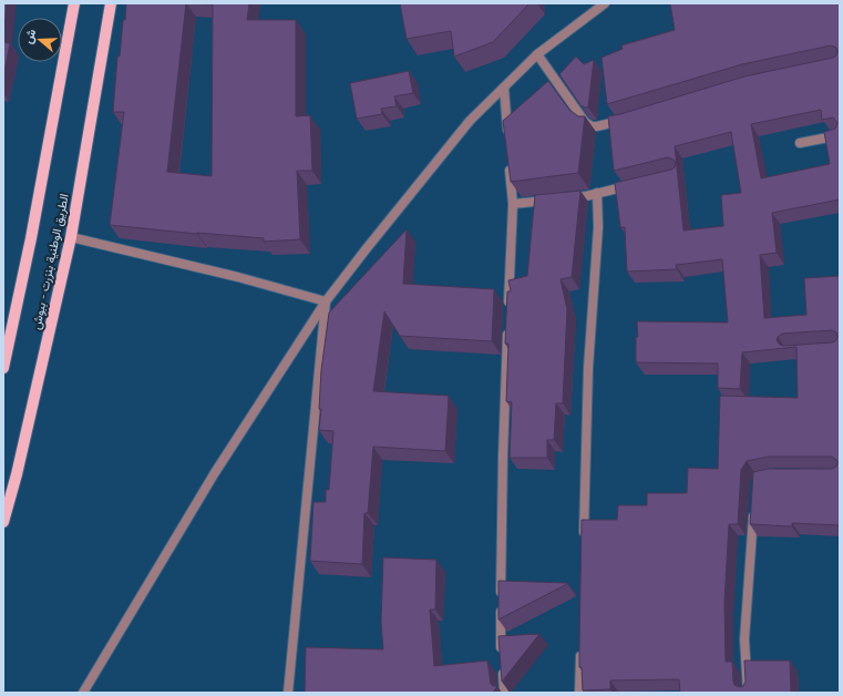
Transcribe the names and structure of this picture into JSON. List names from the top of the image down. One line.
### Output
{"streets":{"main road":["الطريق الوطنية بنزرت - ببوش"]},"north":"left"}
